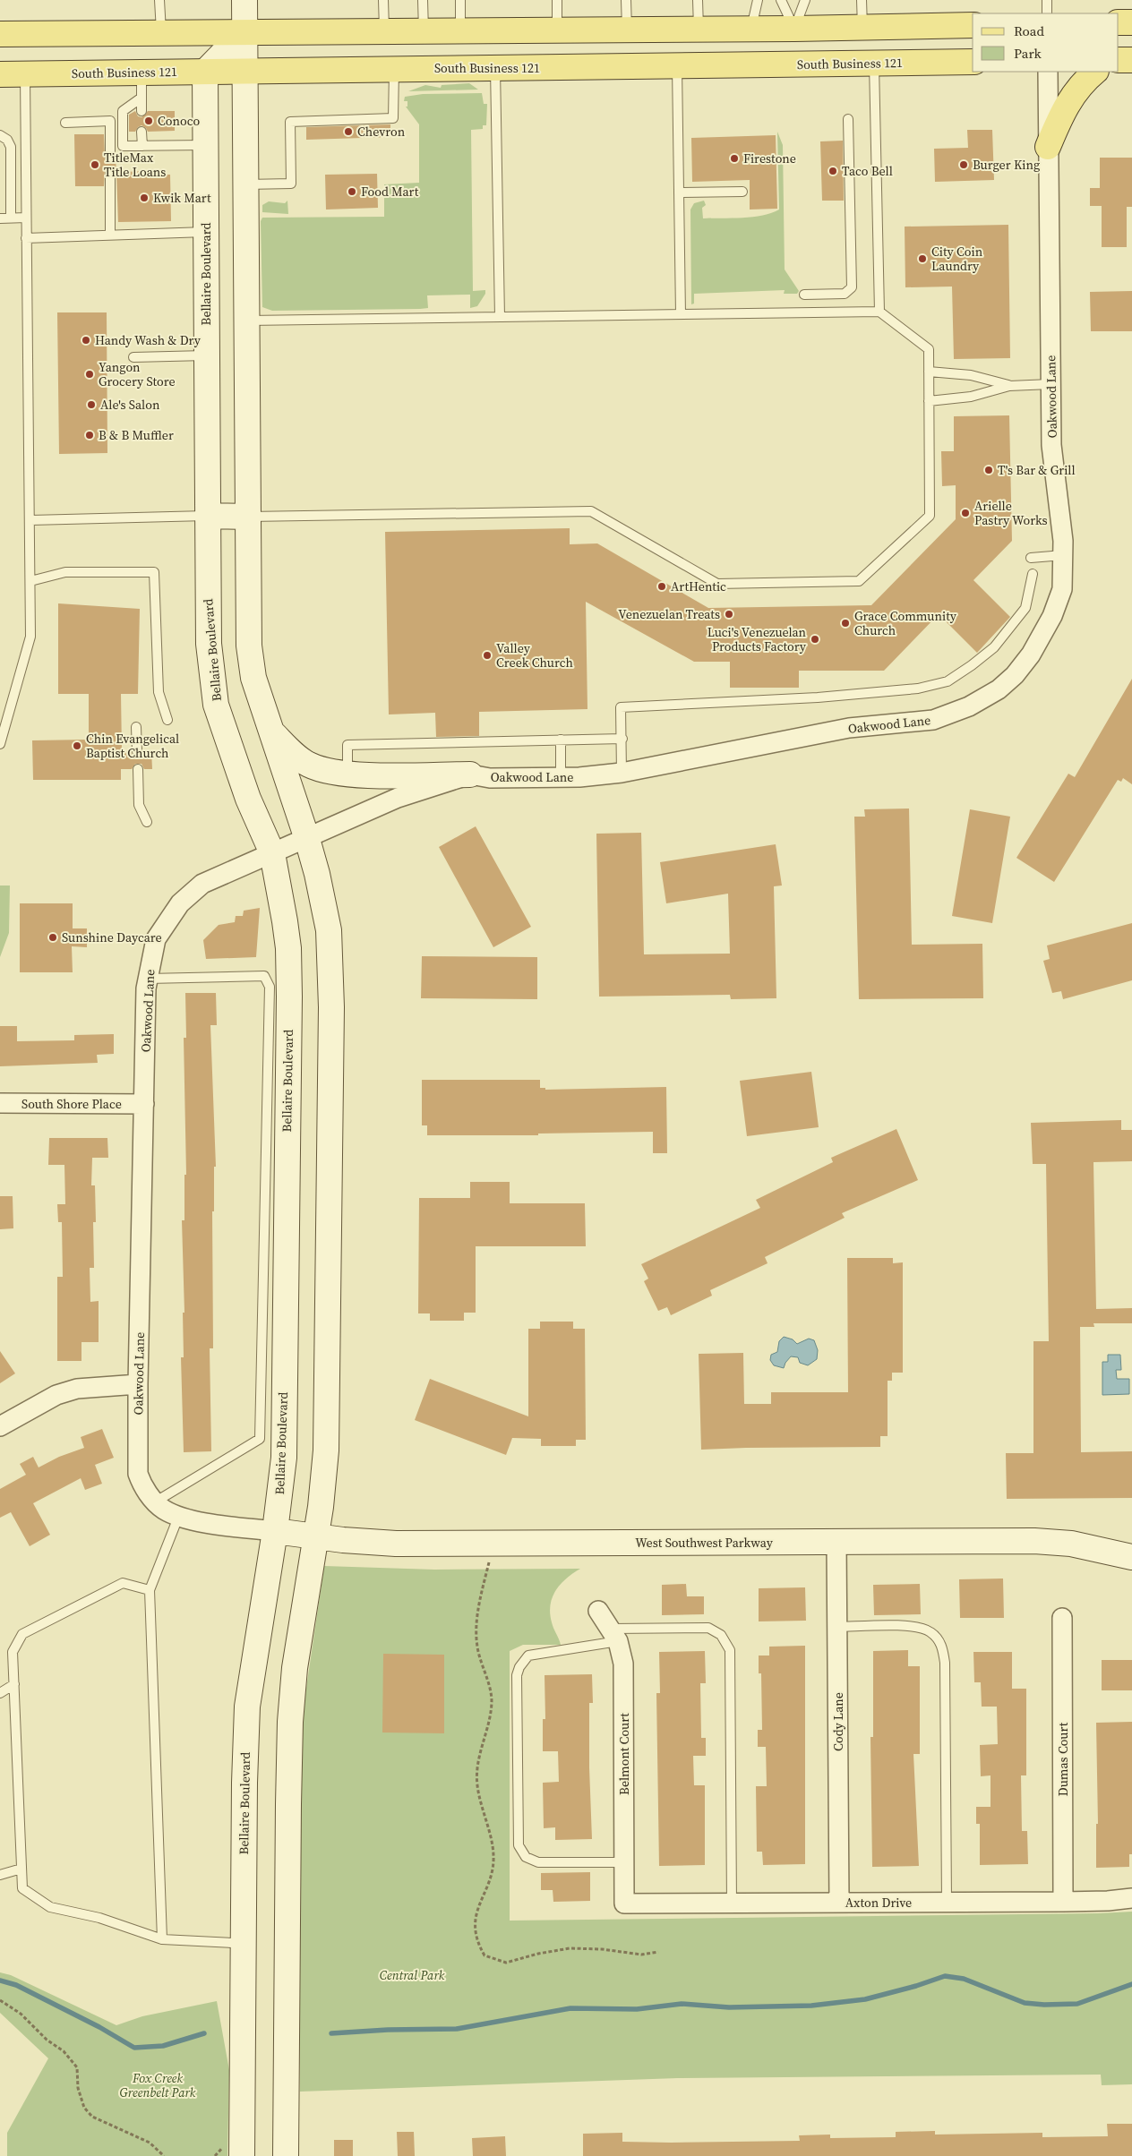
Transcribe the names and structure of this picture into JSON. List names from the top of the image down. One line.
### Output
{"streets":{"main road":["South Business 121","Bellaire Boulevard","West Southwest Parkway"],"street":["Oakwood Lane","South Shore Place","Cody Lane","Belmont Court","Dumas Court","Axton Drive"]},"crossings":[["South Business 121","Bellaire Boulevard"],["Bellaire Boulevard","Oakwood Lane"],["Bellaire Boulevard","West Southwest Parkway"],["Oakwood Lane","South Shore Place"],["Oakwood Lane","West Southwest Parkway"],["West Southwest Parkway","Cody Lane"],["Cody Lane","Axton Drive"],["Belmont Court","Axton Drive"],["Dumas Court","Axton Drive"]],"parks":["Central Park","Fox Creek Greenbelt Park"],"places":["Conoco","Chevron","Firestone","TitleMax Title Loans","Burger King","Taco Bell","Food Mart","Kwik Mart","City Coin Laundry","Handy Wash & Dry","Yangon Grocery Store","Ale's Salon","B & B Muffler","T's Bar & Grill","Arielle Pastry Works","ArtHentic","Venezuelan Treats","Grace Community Church","Luci's Venezuelan Products Factory","Valley Creek Church","Chin Evangelical Baptist Church","Sunshine Daycare"],"legend":["Road","Park"]}
